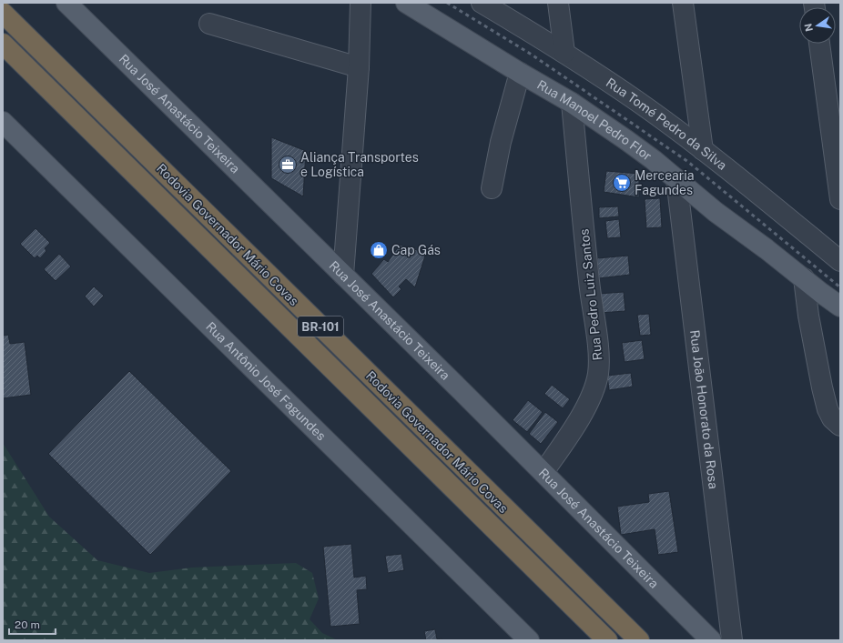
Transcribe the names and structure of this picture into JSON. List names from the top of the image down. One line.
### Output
{"streets":{"highway":["Rodovia Governador Mário Covas","BR-101"],"main road":["Rua José Anastácio Teixeira","Rua Manoel Pedro Flor","Rua Antônio José Fagundes"],"street":["Rua Tomé Pedro da Silva","Rua Pedro Luiz Santos","Rua João Honorato da Rosa"]},"crossings":[["Rua José Anastácio Teixeira","Rua Pedro Luiz Santos"],["Rua Manoel Pedro Flor","Rua Pedro Luiz Santos"],["Rua Manoel Pedro Flor","Rua João Honorato da Rosa"]],"places":{"office":["Aliança Transportes e Logística"],"supermarket":["Mercearia Fagundes"],"shop":["Cap Gás"]},"scale_bar":"20 m","north":"left"}
